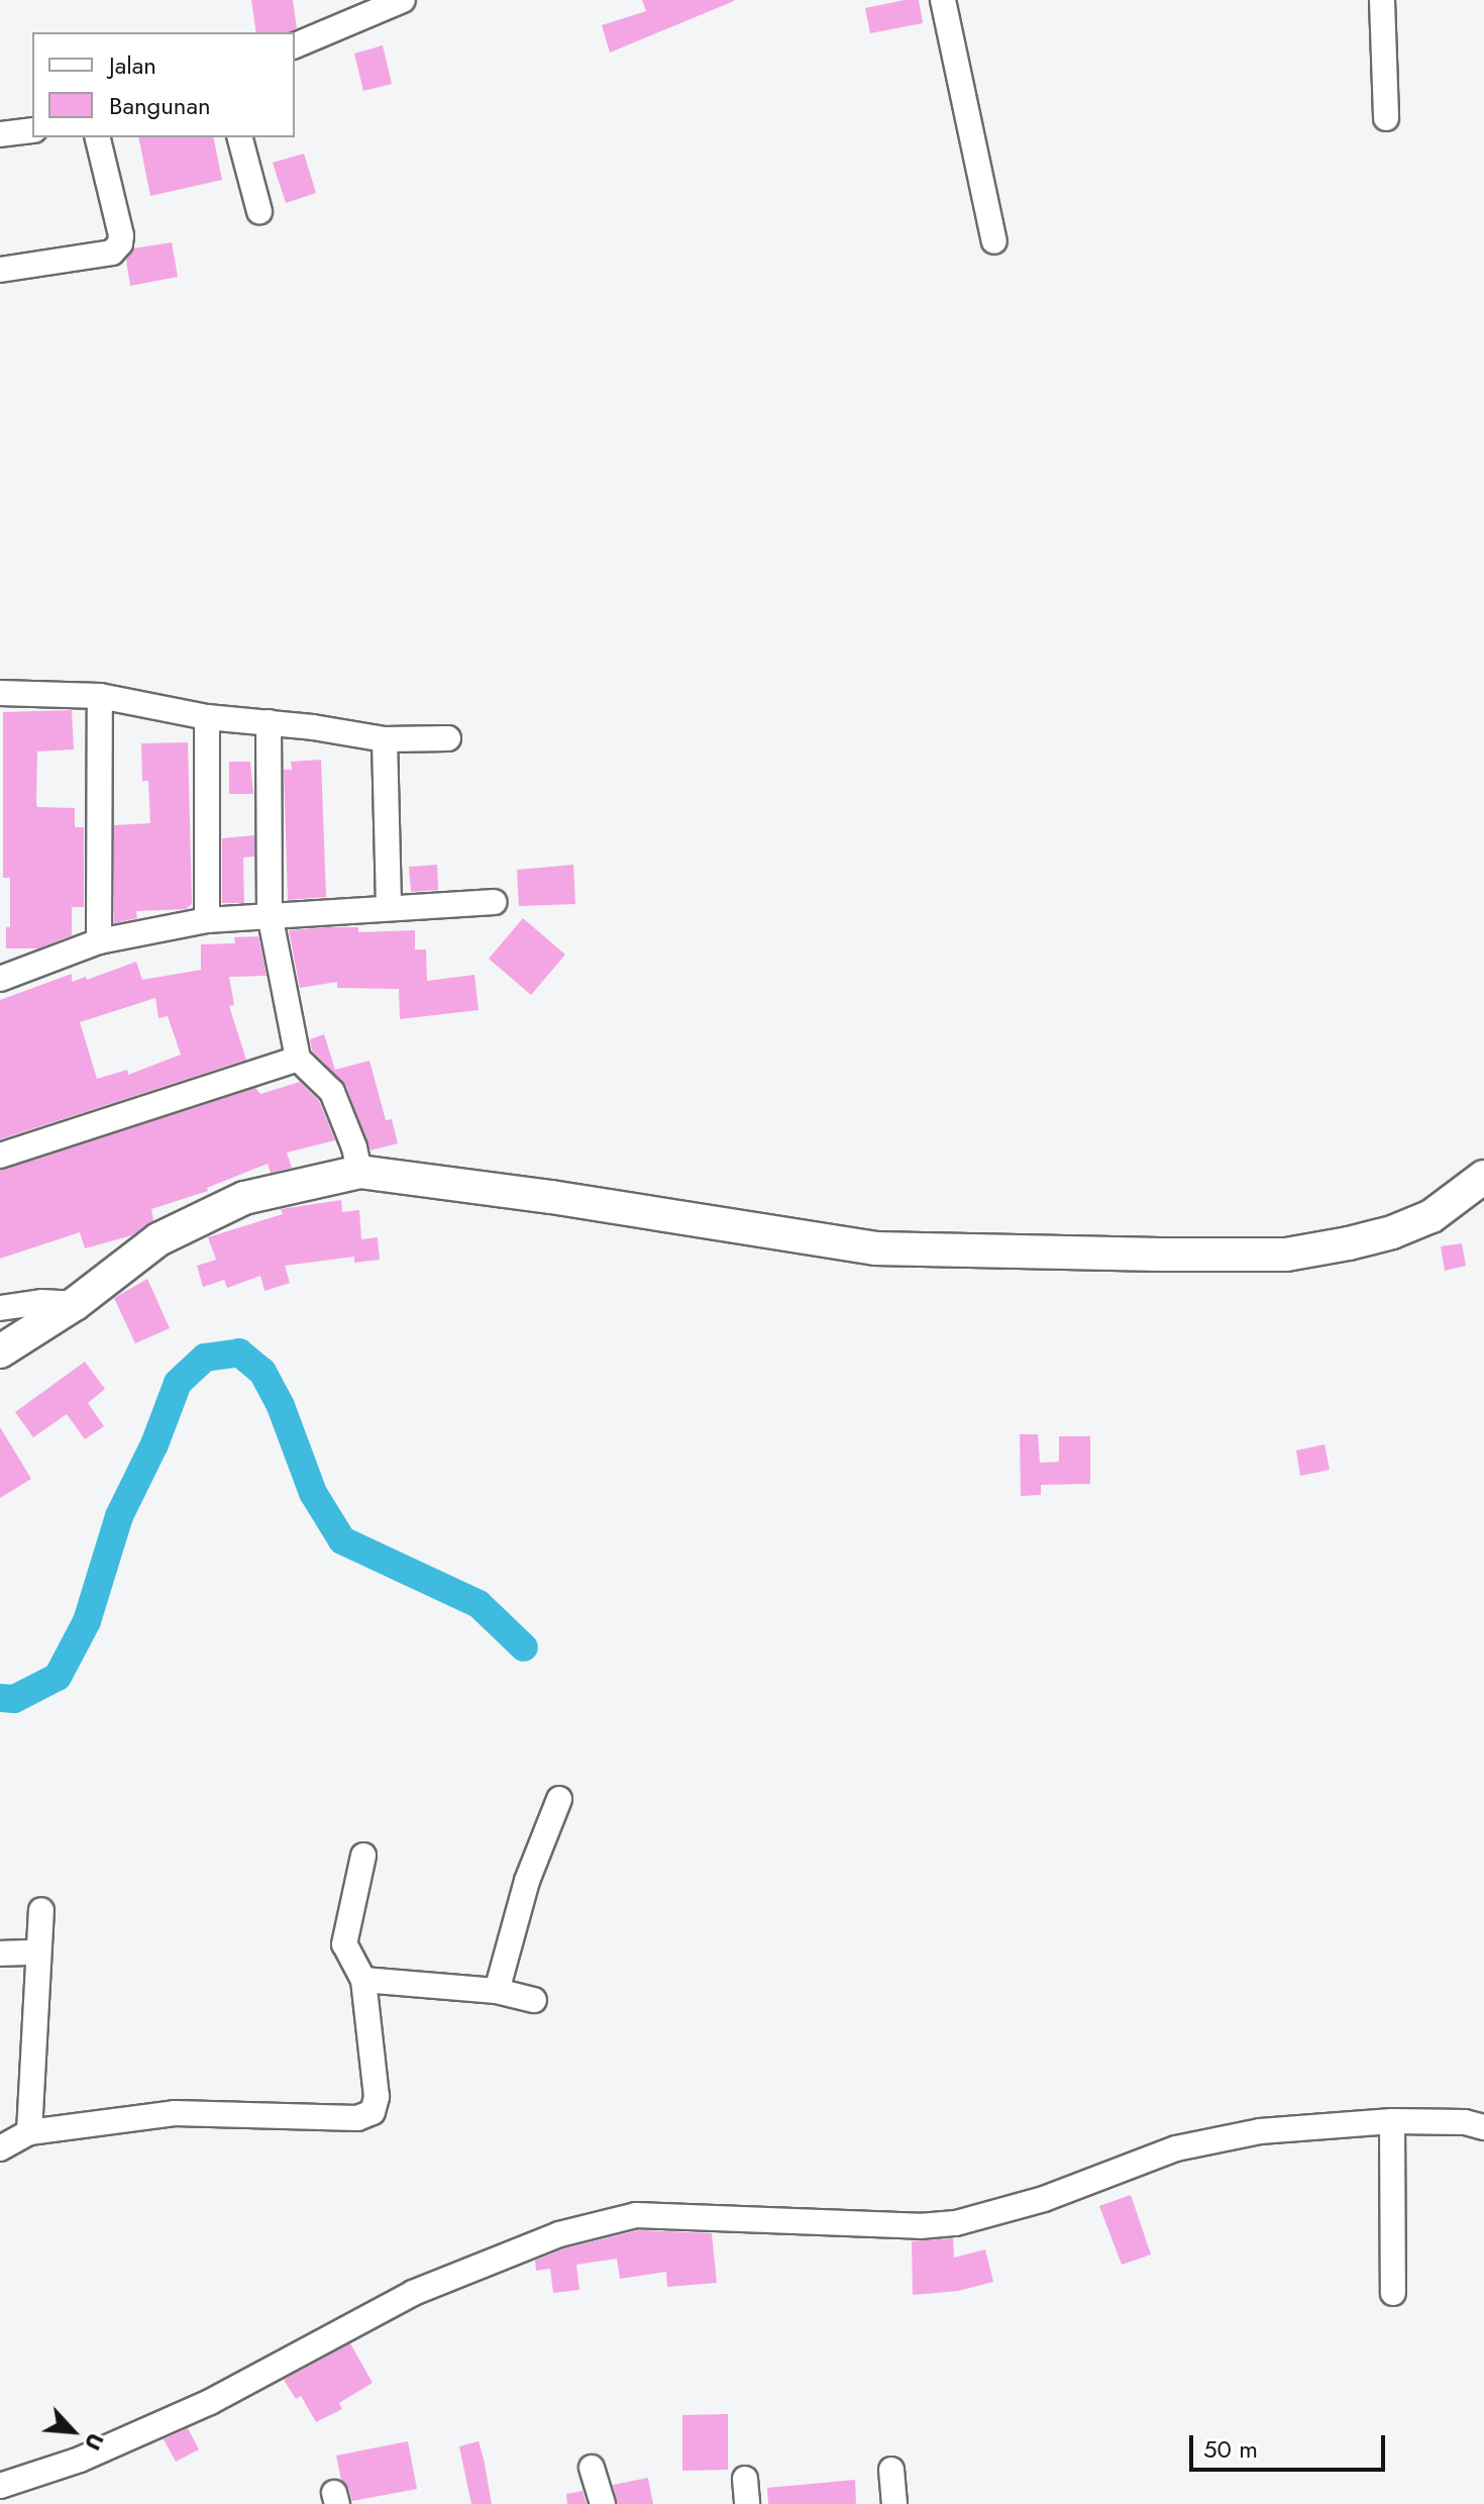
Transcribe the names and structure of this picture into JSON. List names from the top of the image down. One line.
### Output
{"legend":["Jalan","Bangunan"],"scale_bar":"50 m","north":"bottom right"}
